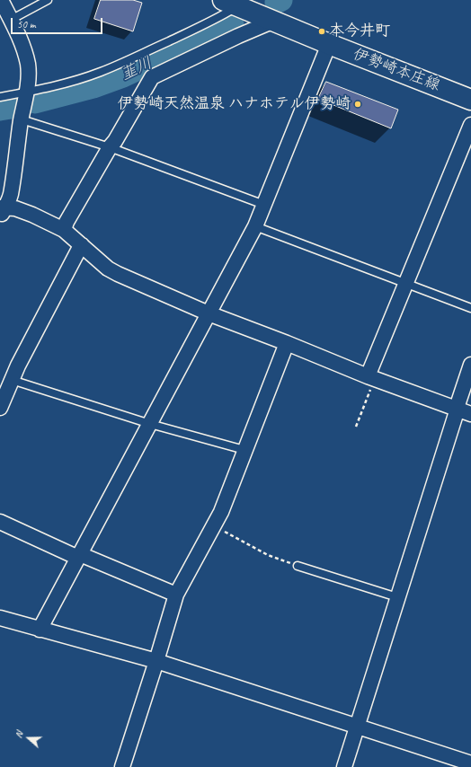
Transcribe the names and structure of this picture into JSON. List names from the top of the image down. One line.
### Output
{"streets":{"main road":["伊勢崎本庄線"]},"water":["韮川"],"places":["本今井町","伊勢崎天然温泉 ハナホテル伊勢崎"],"scale_bar":"50 m","north":"left"}
